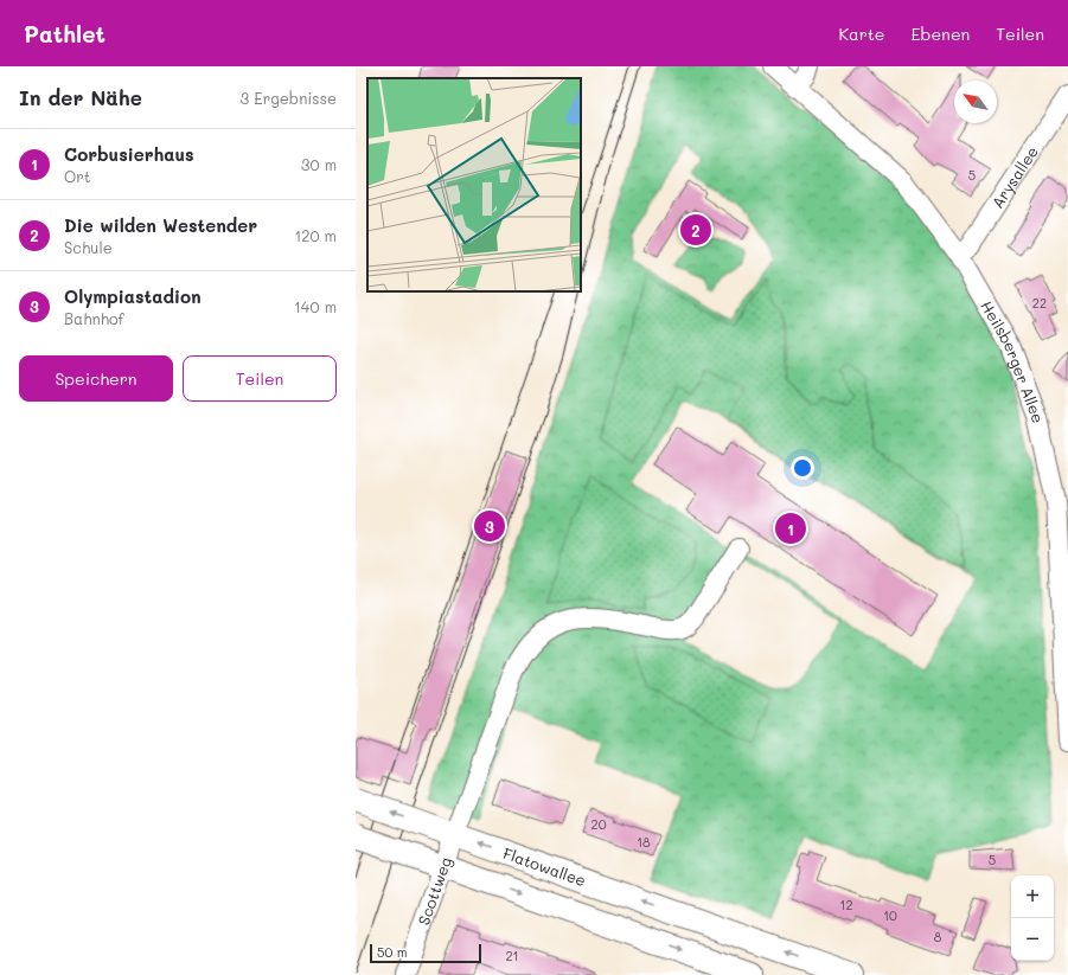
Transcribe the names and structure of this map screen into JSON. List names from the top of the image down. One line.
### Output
{"streets":{"main road":["Flatowallee"],"street":["Arysallee","Heilsberger Allee","Scottweg"]},"crossings":[["Arysallee","Heilsberger Allee"],["Flatowallee","Scottweg"]],"house_numbers":["5","22","20","18","5","12","10","8","21"],"scale_bar":"50 m","north":"top left","page":{"header":"Pathlet","nav":["Karte","Ebenen","Teilen"],"heading":["In der Nähe","3 Ergebnisse"],"list":[{"mark":"1","name":"Corbusierhaus","note":"Ort","value":"30 m"},{"mark":"2","name":"Die wilden Westender","note":"Schule","value":"120 m"},{"mark":"3","name":"Olympiastadion","note":"Bahnhof","value":"140 m"}],"pins":["2","3","1"],"buttons":["Speichern","Teilen"],"map_buttons":["+","−"],"scale":"50 m"}}
